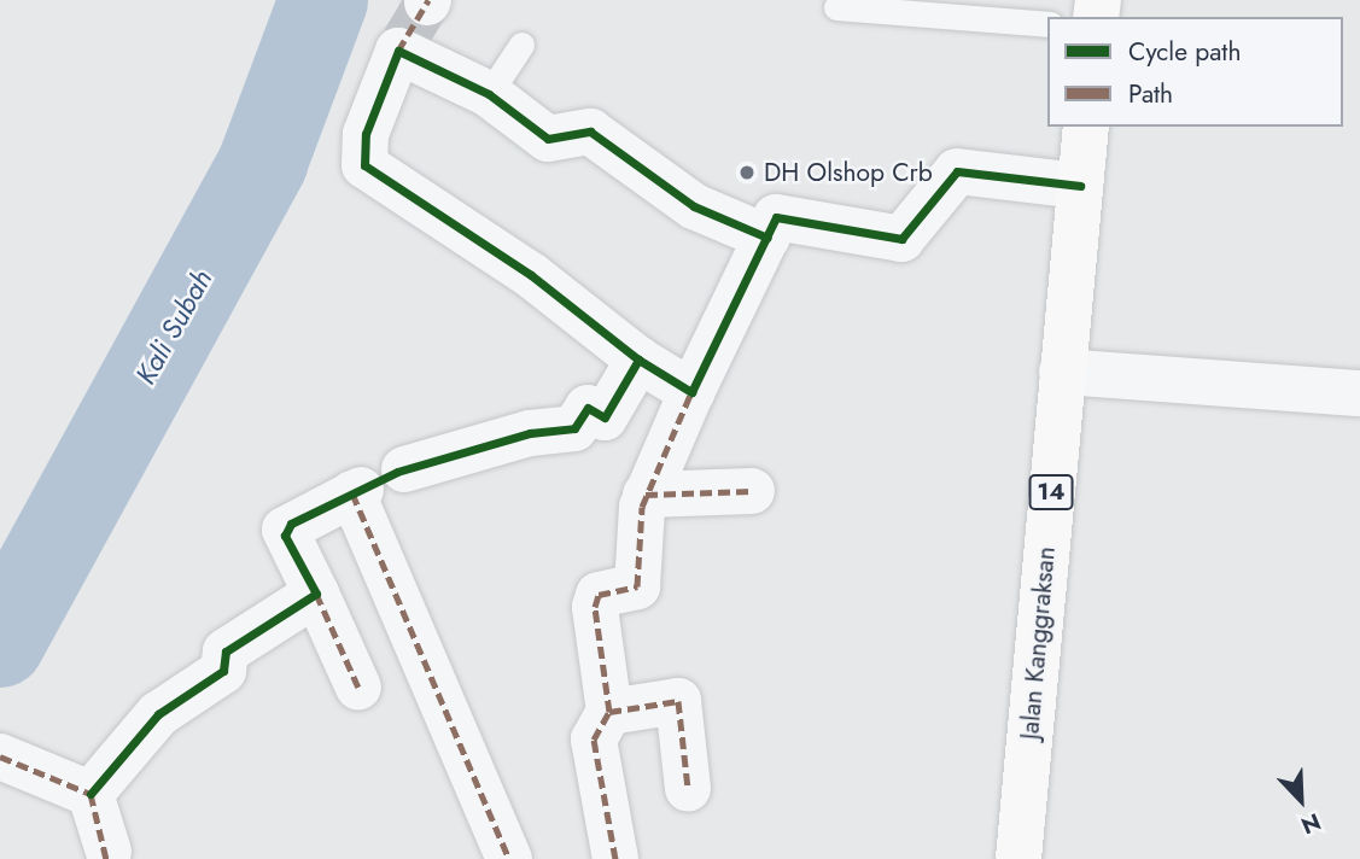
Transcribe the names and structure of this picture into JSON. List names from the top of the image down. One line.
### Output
{"streets":{"highway":["14","Jalan Kanggraksan"]},"water":["Kali Subah"],"places":["DH Olshop Crb"],"legend":["Cycle path","Path"],"north":"bottom right"}
